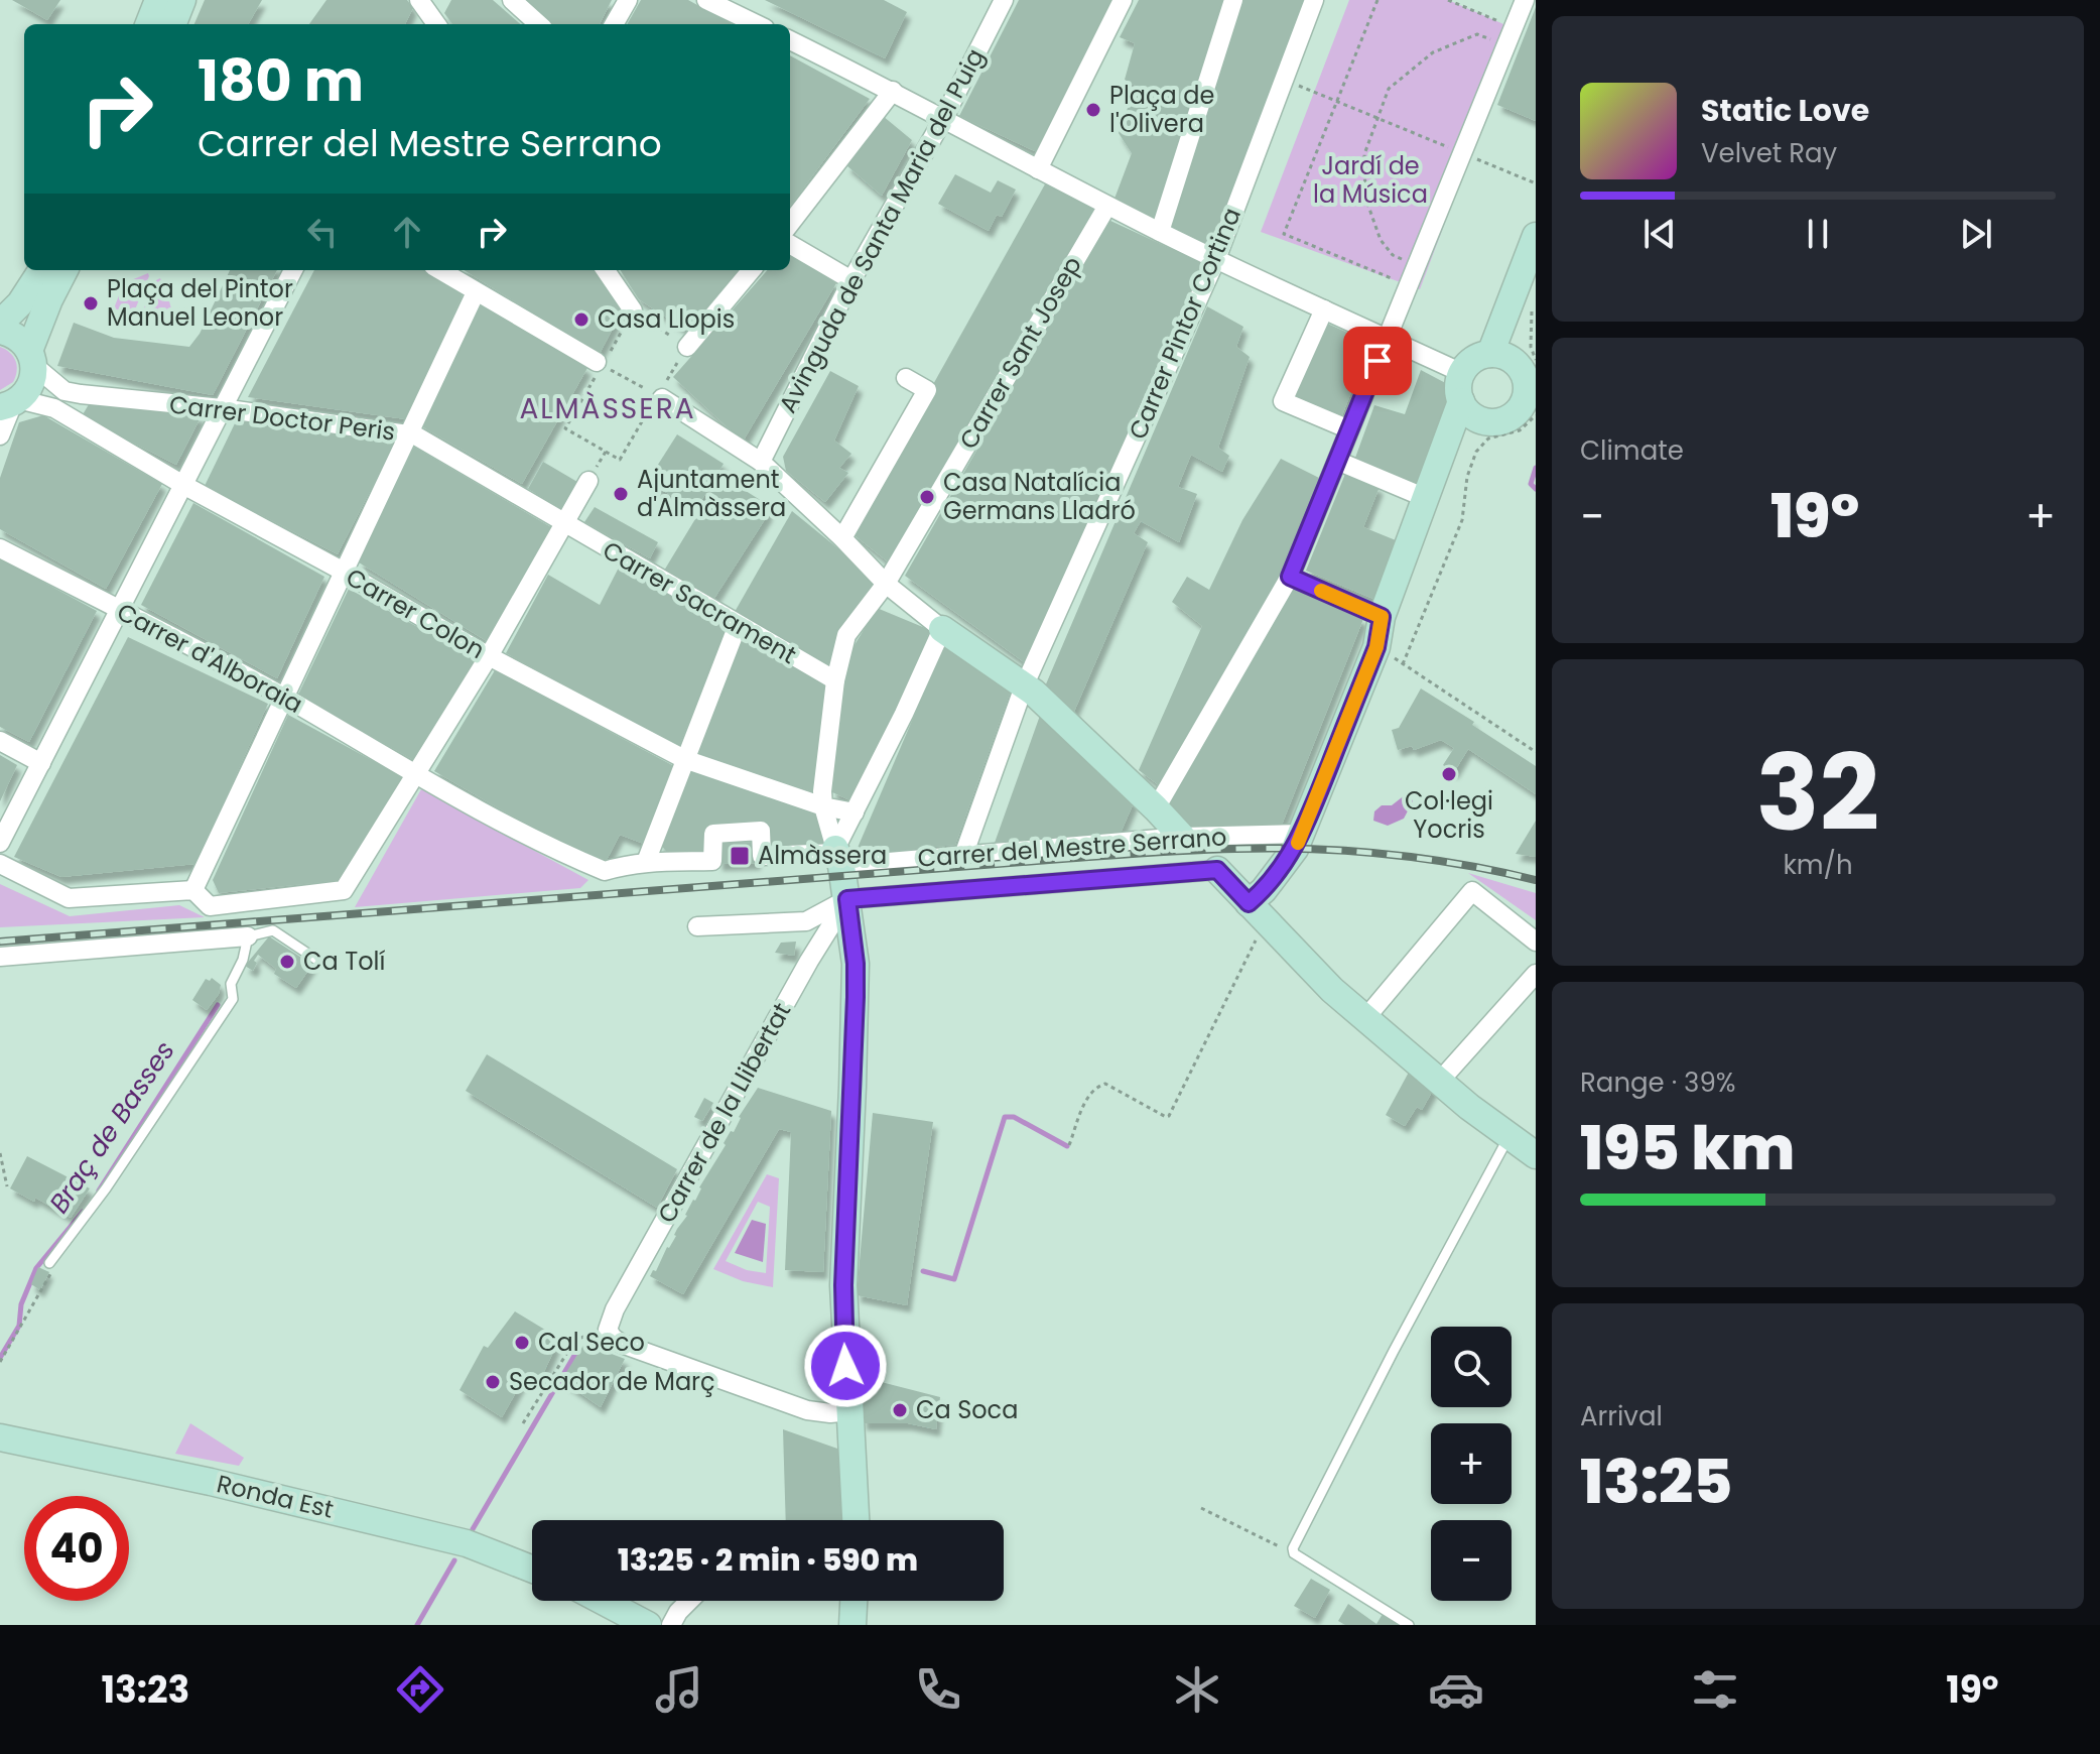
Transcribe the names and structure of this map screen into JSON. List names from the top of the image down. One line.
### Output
{"streets":{"street":["Avinguda de Santa Maria del Puig","Carrer Pintor Cortina","Carrer Sant Josep","Carrer Doctor Peris","Carrer Sacrament","Carrer Colon","Carrer d'Alboraia","Carrer del Mestre Serrano","Carrer de la Llibertat","Ronda Est"]},"crossings":[["Carrer Pintor Cortina","Carrer del Mestre Serrano"],["Carrer Sant Josep","Carrer Sacrament"],["Carrer Sant Josep","Carrer Colon"],["Carrer Doctor Peris","Carrer Sacrament"],["Carrer d'Alboraia","Carrer del Mestre Serrano"],["Carrer del Mestre Serrano","Carrer de la Llibertat"]],"districts":["ALMÀSSERA"],"water":["Braç de Basses"],"parks":["Jardí de la Música"],"places":{"other":["Plaça de l'Olivera","Plaça del Pintor Manuel Leonor","Casa Llopis","Ajuntament d'Almàssera","Casa Natalícia Germans Lladró","Col·legi Yocris","Ca Tolí","Cal Seco","Secador de Març","Ca Soca"],"transit":["Almàssera"]},"page":{"turn":["180 m","Carrer del Mestre Serrano"],"song":["Static Love","Velvet Ray"],"tile":["Climate",["32","km/h"],["Range · 39%","195 km"],["Arrival","13:25"]],"heat":["−","19°","+"],"map_buttons":["+","−"],"limit":"40","trip":"13:25 · 2 min · 590 m","tabs":["13:23","19°"]}}
